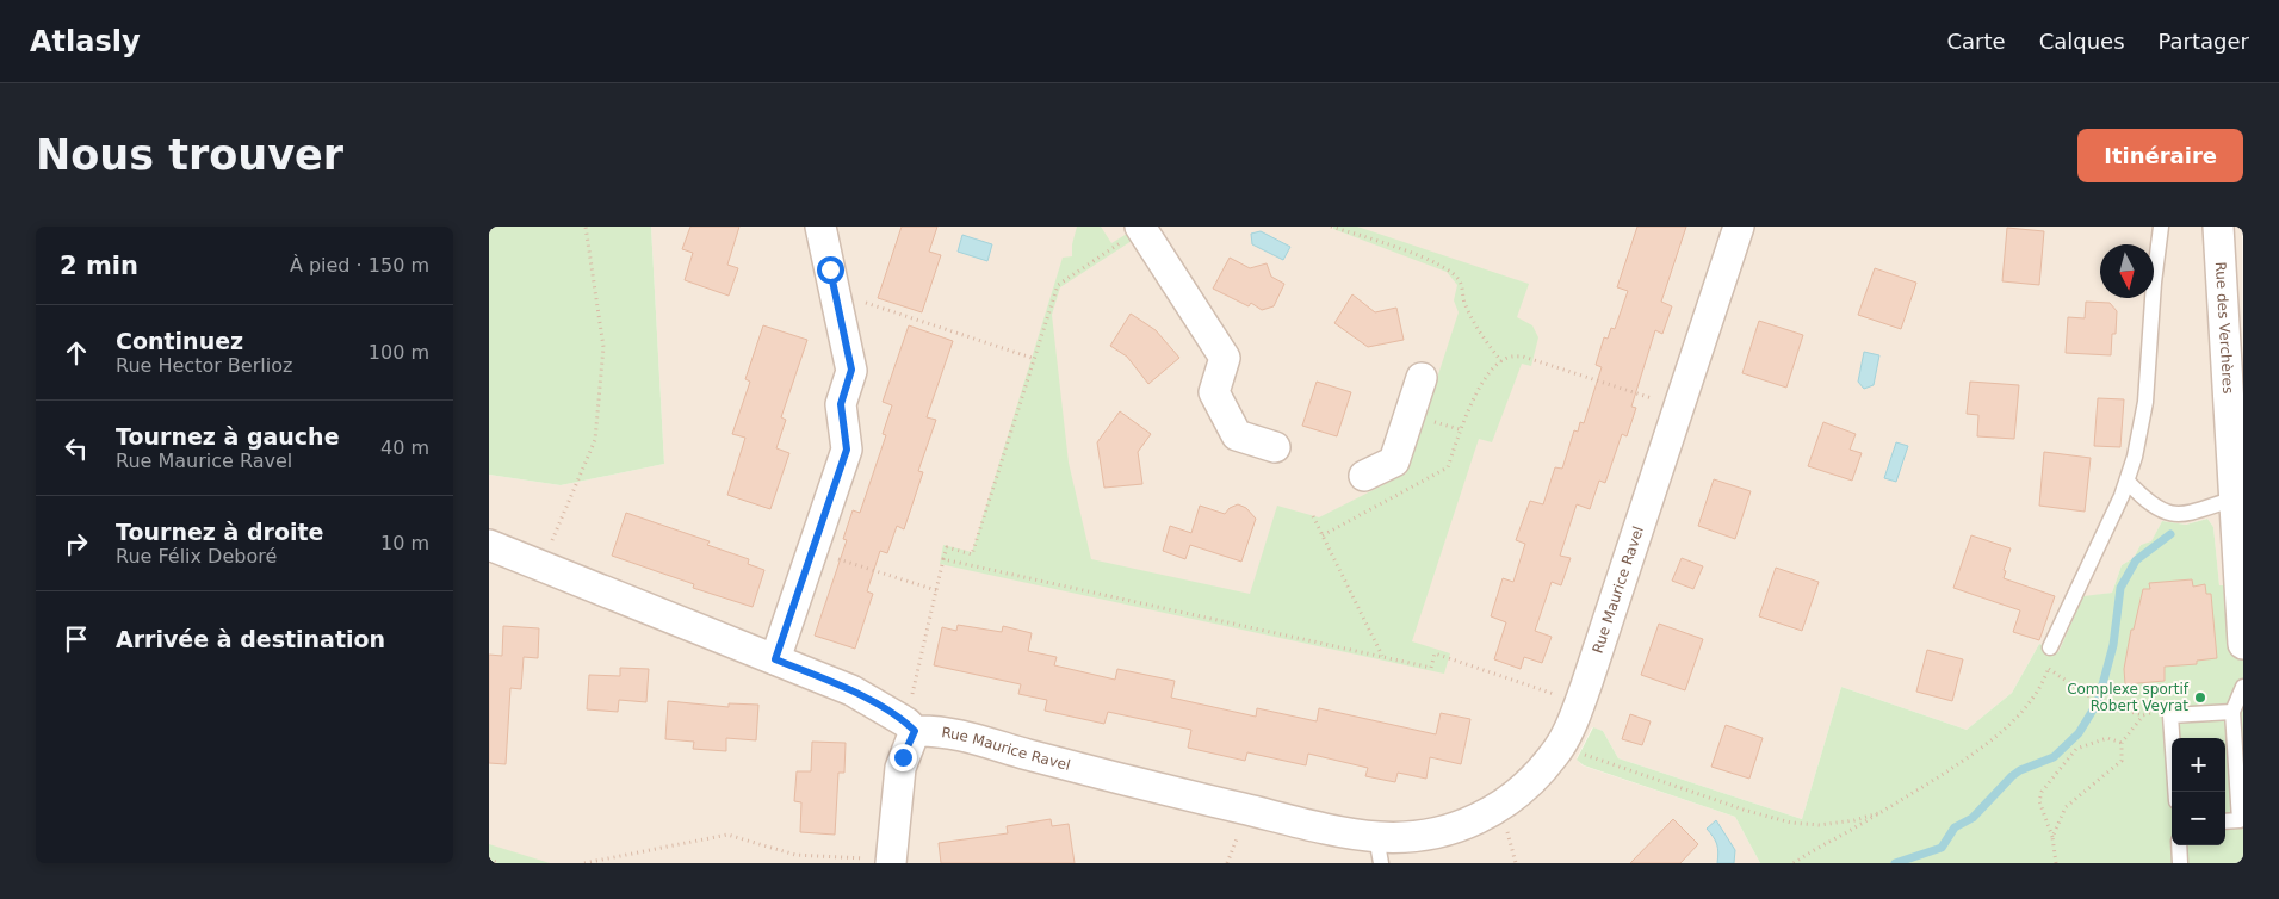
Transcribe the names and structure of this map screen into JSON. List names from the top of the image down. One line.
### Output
{"streets":{"street":["Rue des Verchères","Rue Maurice Ravel"]},"places":["Complexe sportif Robert Veyrat"],"north":"bottom","page":{"header":"Atlasly","nav":["Carte","Calques","Partager"],"buttons":"Itinéraire","title":"Nous trouver","heading":["2 min","À pied · 150 m"],"list":[["Continuez","Rue Hector Berlioz","100 m"],["Tournez à gauche","Rue Maurice Ravel","40 m"],["Tournez à droite","Rue Félix Deboré","10 m"],"Arrivée à destination"],"map_buttons":["+","−"]}}
